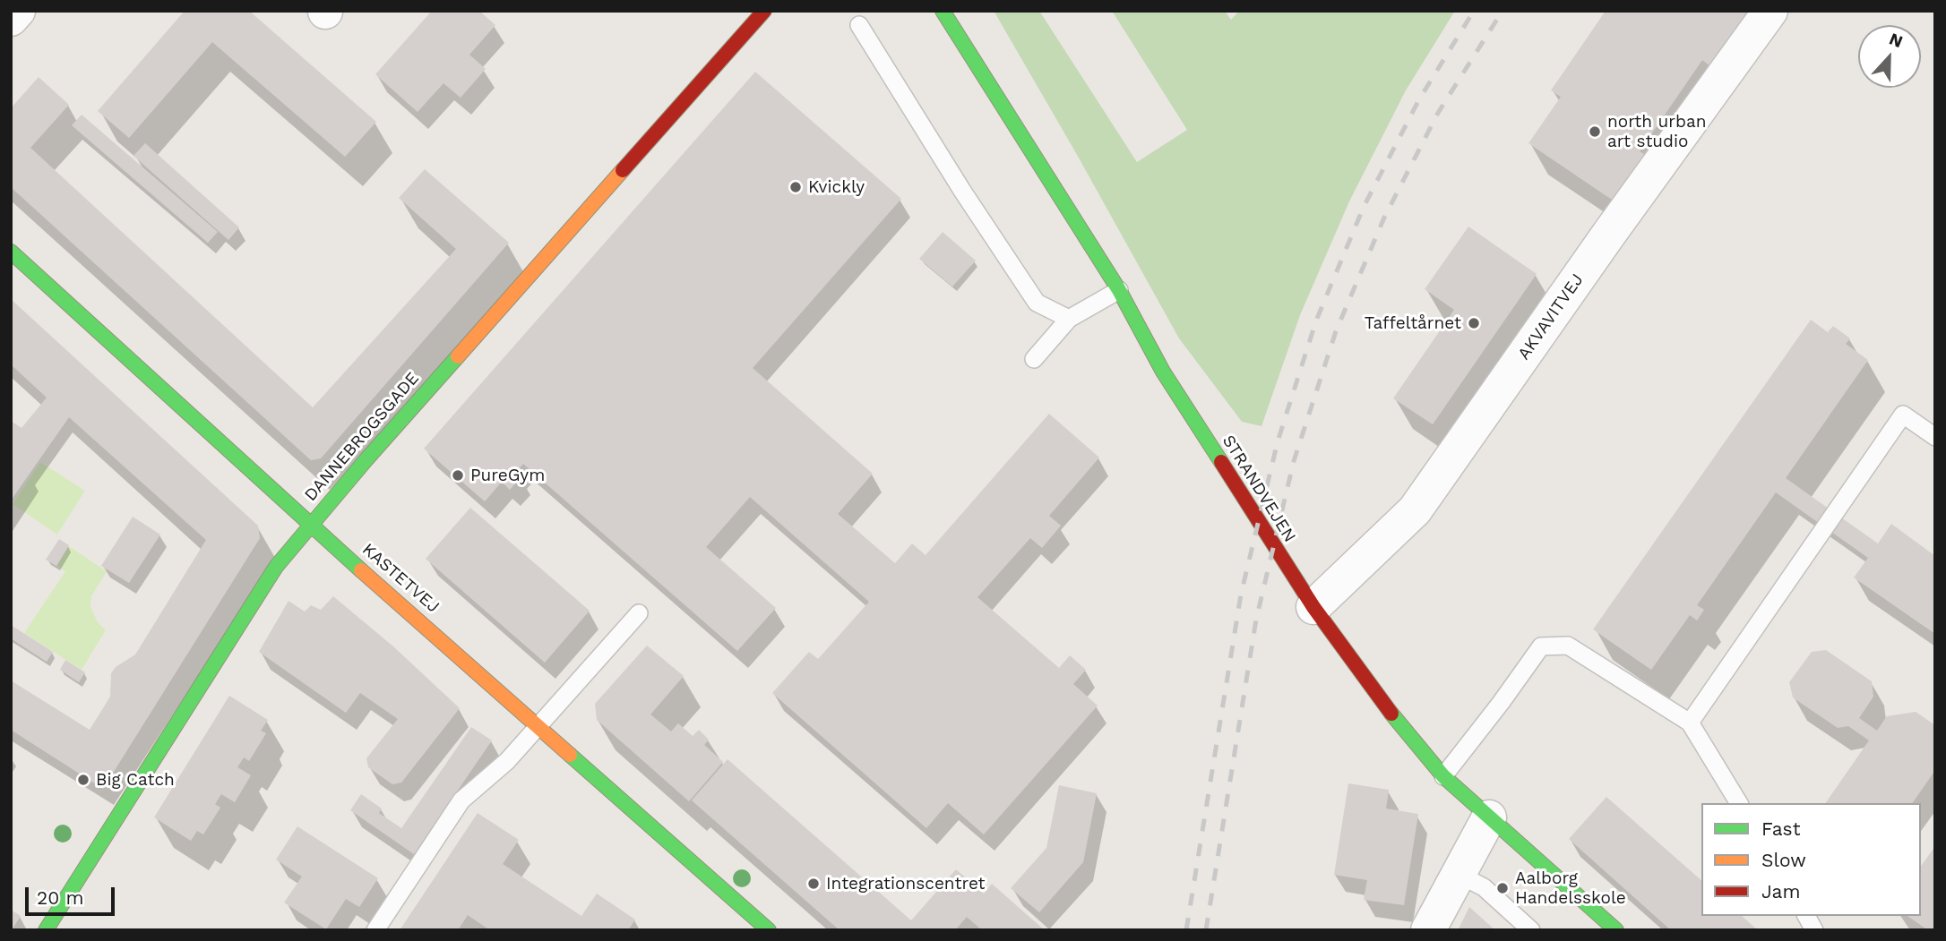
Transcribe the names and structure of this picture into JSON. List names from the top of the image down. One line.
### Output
{"streets":{"street":["AKVAVITVEJ","DANNEBROGSGADE","STRANDVEJEN","KASTETVEJ"]},"crossings":[["AKVAVITVEJ","STRANDVEJEN"],["DANNEBROGSGADE","KASTETVEJ"]],"places":["north urban art studio","Kvickly","Taffeltårnet","PureGym","Big Catch","Integrationscentret","Aalborg Handelsskole"],"legend":["Fast","Slow","Jam"],"scale_bar":"20 m","north":"top"}
